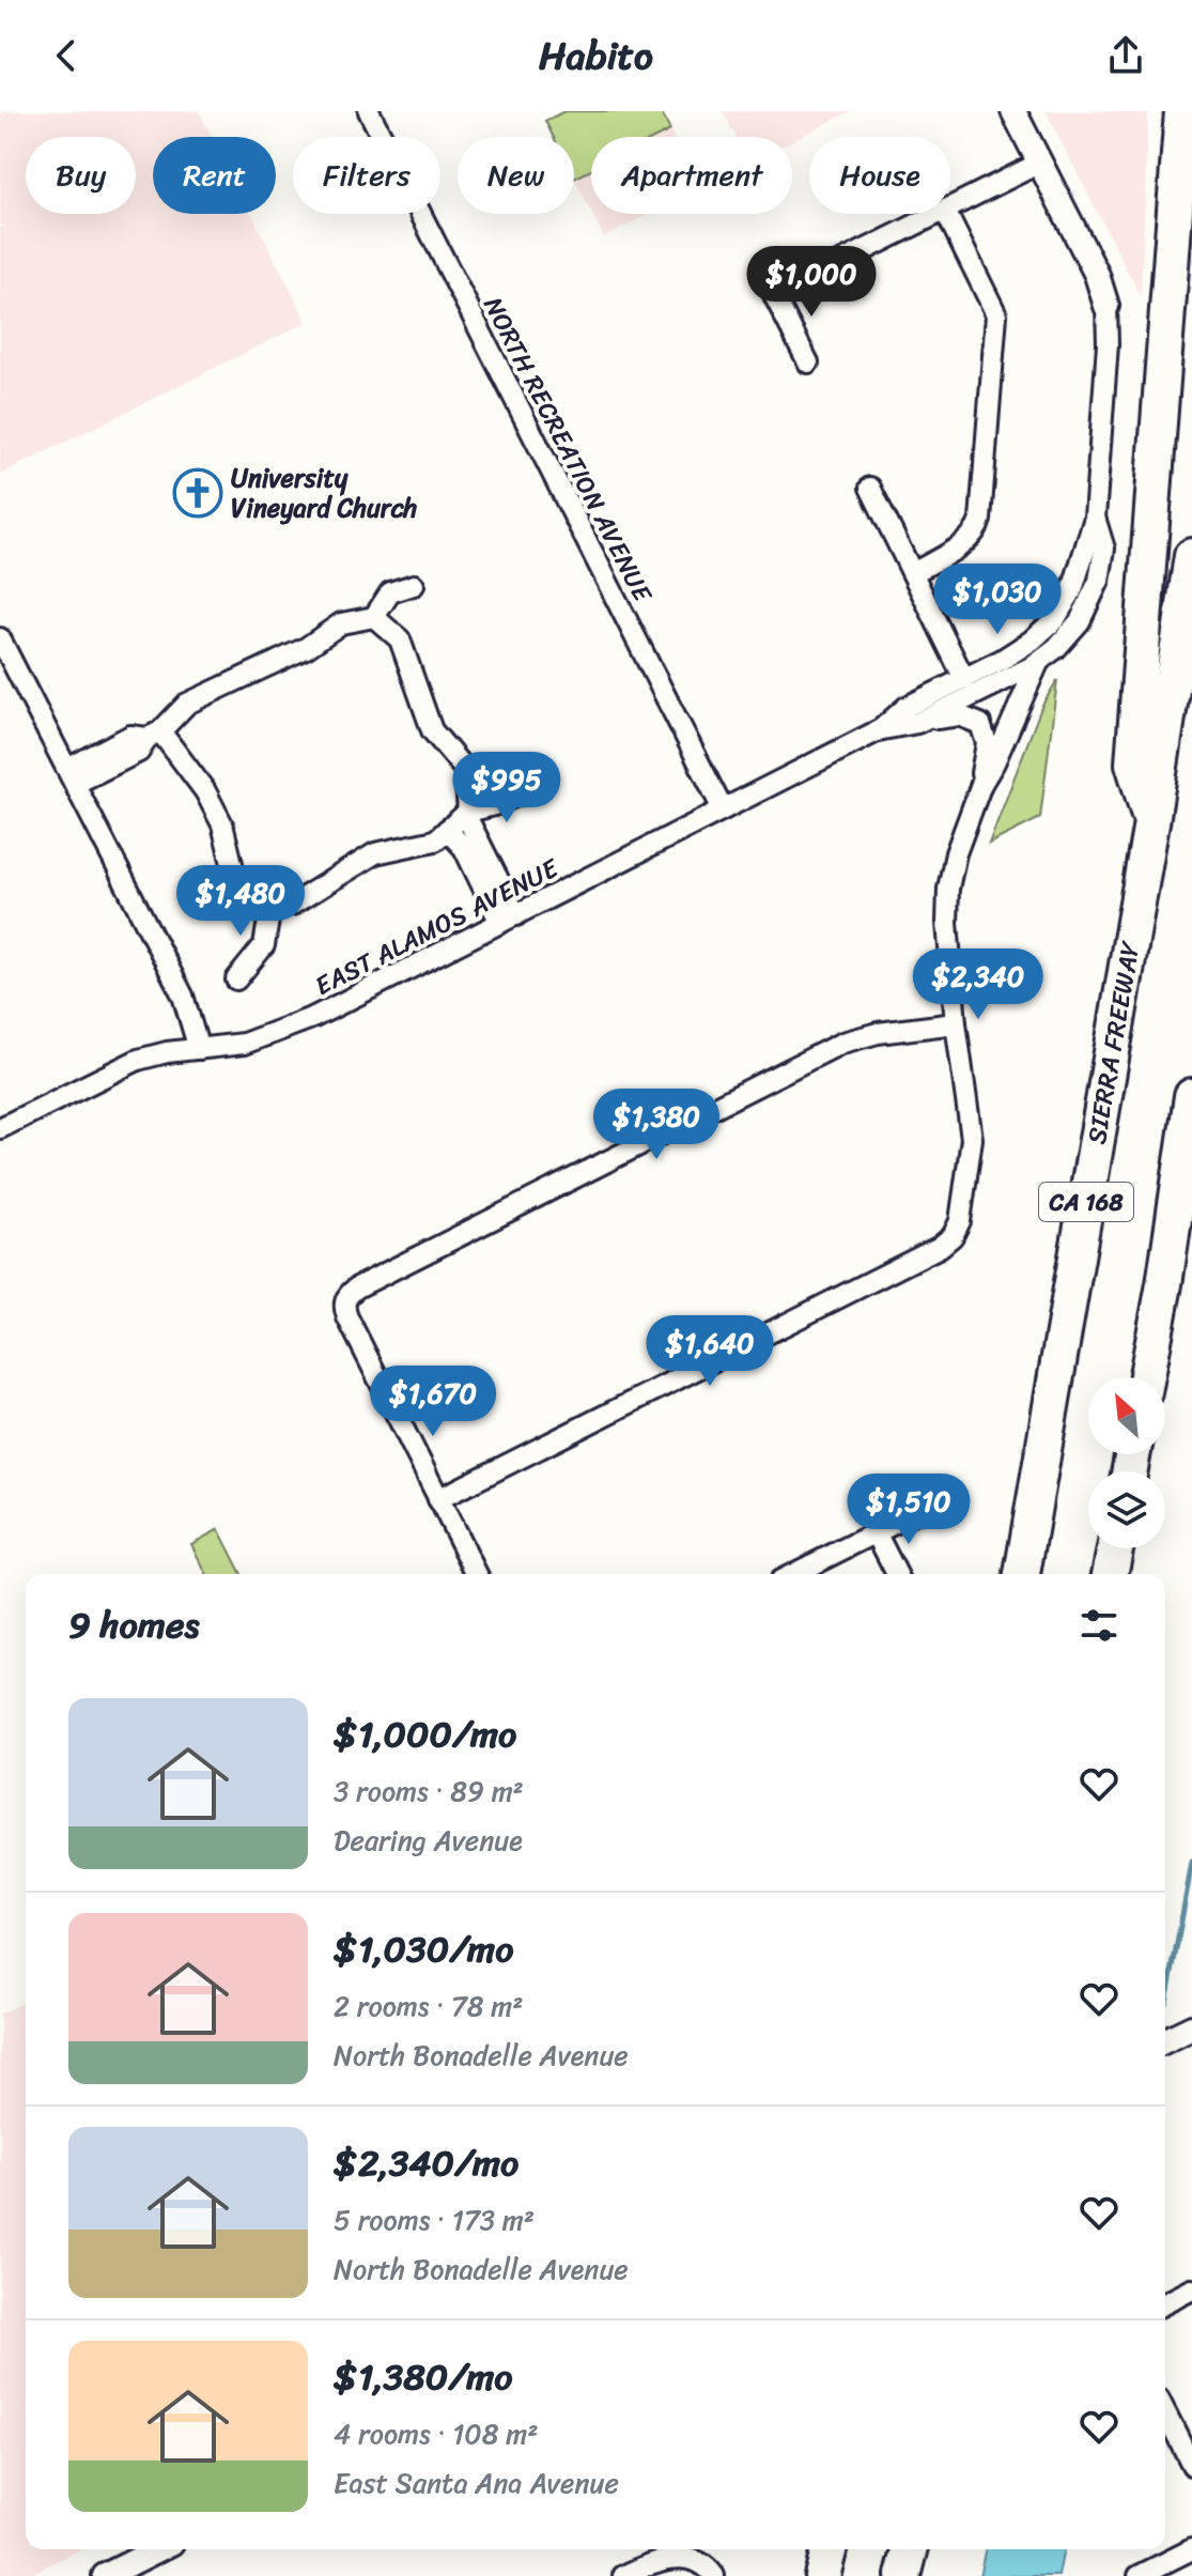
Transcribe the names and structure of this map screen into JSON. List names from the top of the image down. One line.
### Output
{"streets":{"highway":["SIERRA FREEWAY","CA 168"],"street":["NORTH RECREATION AVENUE","EAST ALAMOS AVENUE"]},"crossings":[["NORTH RECREATION AVENUE","EAST ALAMOS AVENUE"]],"places":{"church":["University Vineyard Church"]},"north":"top left","page":{"header":"Habito","chip":["Buy","Rent","Filters","New","Apartment","House"],"price":["$1,000","$1,030","$995","$1,480","$2,340","$1,380","$1,640","$1,670","$1,510"],"heading":"9 homes","list":[{"name":"$1,000/mo","note":"3 rooms · 89 m² · Dearing Avenue"},{"name":"$1,030/mo","note":"2 rooms · 78 m² · North Bonadelle Avenue"},{"name":"$2,340/mo","note":"5 rooms · 173 m² · North Bonadelle Avenue"},{"name":"$1,380/mo","note":"4 rooms · 108 m² · East Santa Ana Avenue"}]}}
